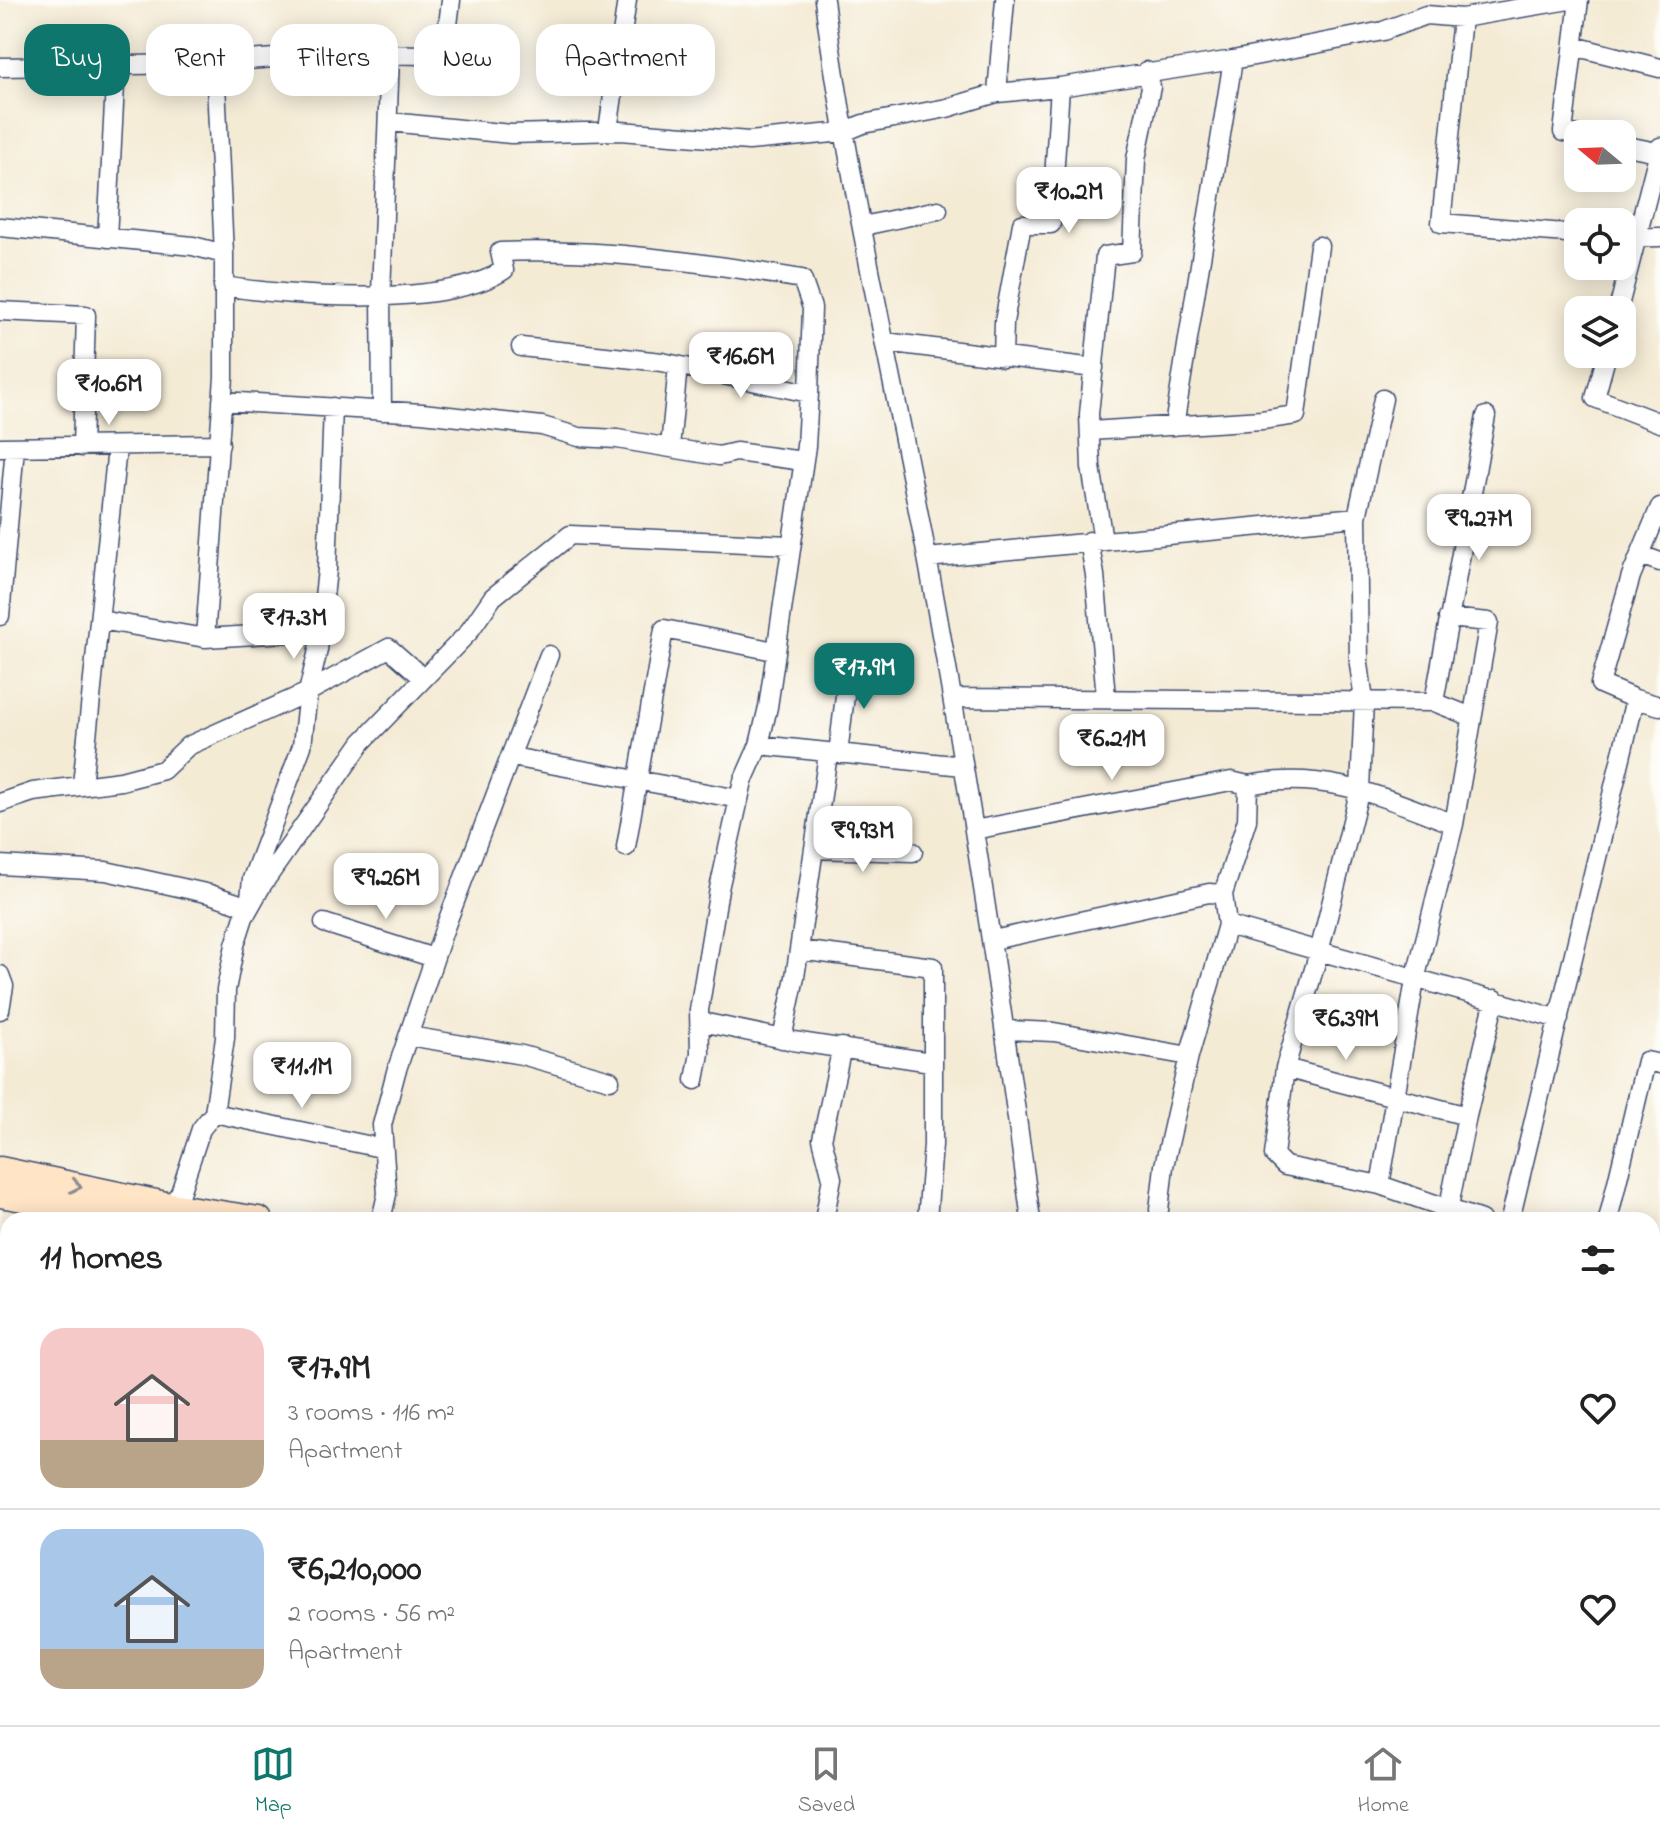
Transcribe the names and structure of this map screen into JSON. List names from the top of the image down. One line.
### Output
{"north":"left","page":{"chip":["Buy","Rent","Filters","New","Apartment"],"price":["₹10.2M","₹16.6M","₹10.6M","₹9.27M","₹17.3M","₹17.9M","₹6.21M","₹9.93M","₹9.26M","₹6.39M","₹11.1M"],"heading":"11 homes","list":[{"name":"₹17.9M","note":"3 rooms · 116 m² · Apartment"},{"name":"₹6,210,000","note":"2 rooms · 56 m² · Apartment"}],"tabs":["Map","Saved","Home"]}}
